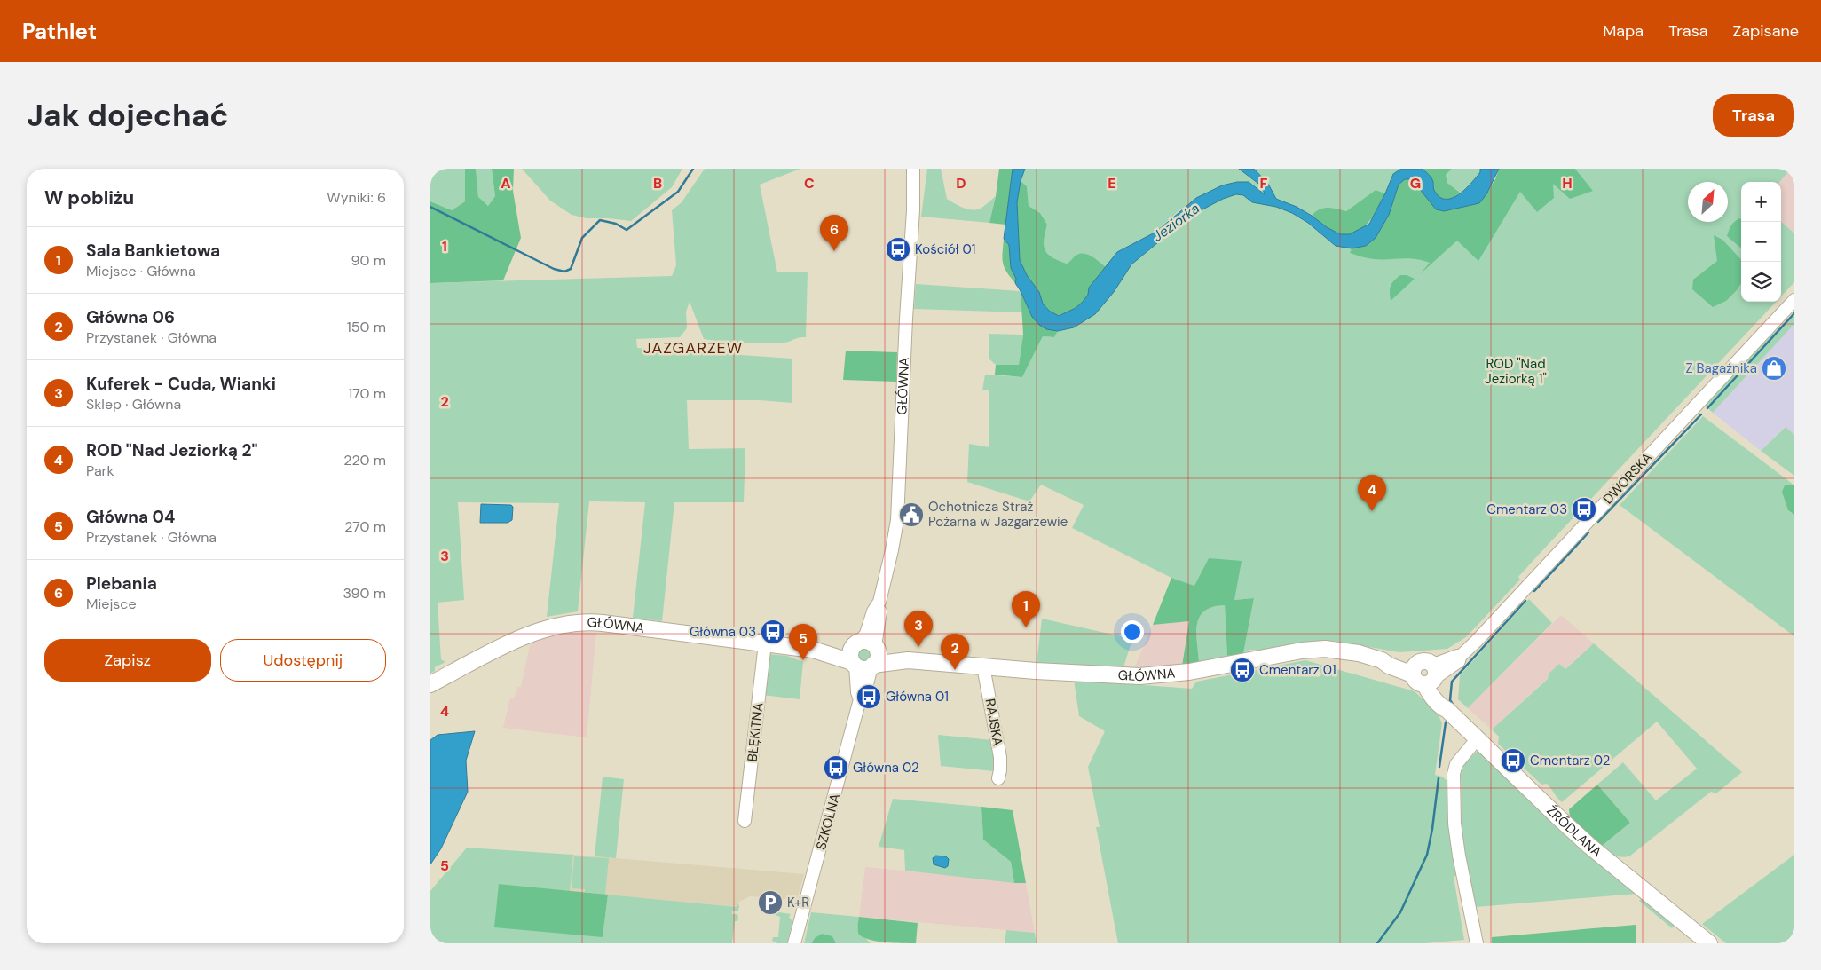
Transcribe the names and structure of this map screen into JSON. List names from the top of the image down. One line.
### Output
{"streets":{"main road":["GŁÓWNA","ŹRÓDLANA"],"street":["DWORSKA","RAJSKA","BŁĘKITNA","SZKOLNA"]},"crossings":[["GŁÓWNA","RAJSKA"],["GŁÓWNA","BŁĘKITNA"],["GŁÓWNA","SZKOLNA"],["GŁÓWNA","ŹRÓDLANA"],["DWORSKA","ŹRÓDLANA"]],"districts":["JAZGARZEW"],"water":["Jeziorka"],"parks":["ROD \"Nad Jeziorką 1\""],"places":{"bus stop":["Kościół 01","Cmentarz 03","Główna 03","Cmentarz 01","Główna 01","Cmentarz 02","Główna 02"],"shop":["Z Bagażnika"],"public building":["Ochotnicza Straż Pożarna w Jazgarzewie"],"parking":["K+R"]},"north":"top right","page":{"header":"Pathlet","nav":["Mapa","Trasa","Zapisane"],"buttons":["Trasa",["Zapisz","Udostępnij"]],"title":"Jak dojechać","heading":["W pobliżu","Wyniki: 6"],"map_buttons":["+","−"],"pins":["6","4","1","3","5","2"],"list":[{"mark":"1","name":"Sala Bankietowa","note":"Miejsce · Główna","value":"90 m"},{"mark":"2","name":"Główna 06","note":"Przystanek · Główna","value":"150 m"},{"mark":"3","name":"Kuferek - Cuda, Wianki","note":"Sklep · Główna","value":"170 m"},{"mark":"4","name":"ROD \"Nad Jeziorką 2\"","note":"Park","value":"220 m"},{"mark":"5","name":"Główna 04","note":"Przystanek · Główna","value":"270 m"},{"mark":"6","name":"Plebania","note":"Miejsce","value":"390 m"}]},"grid":{"columns":["A","B","C","D","E","F","G","H"],"rows":["1","2","3","4","5"]}}
